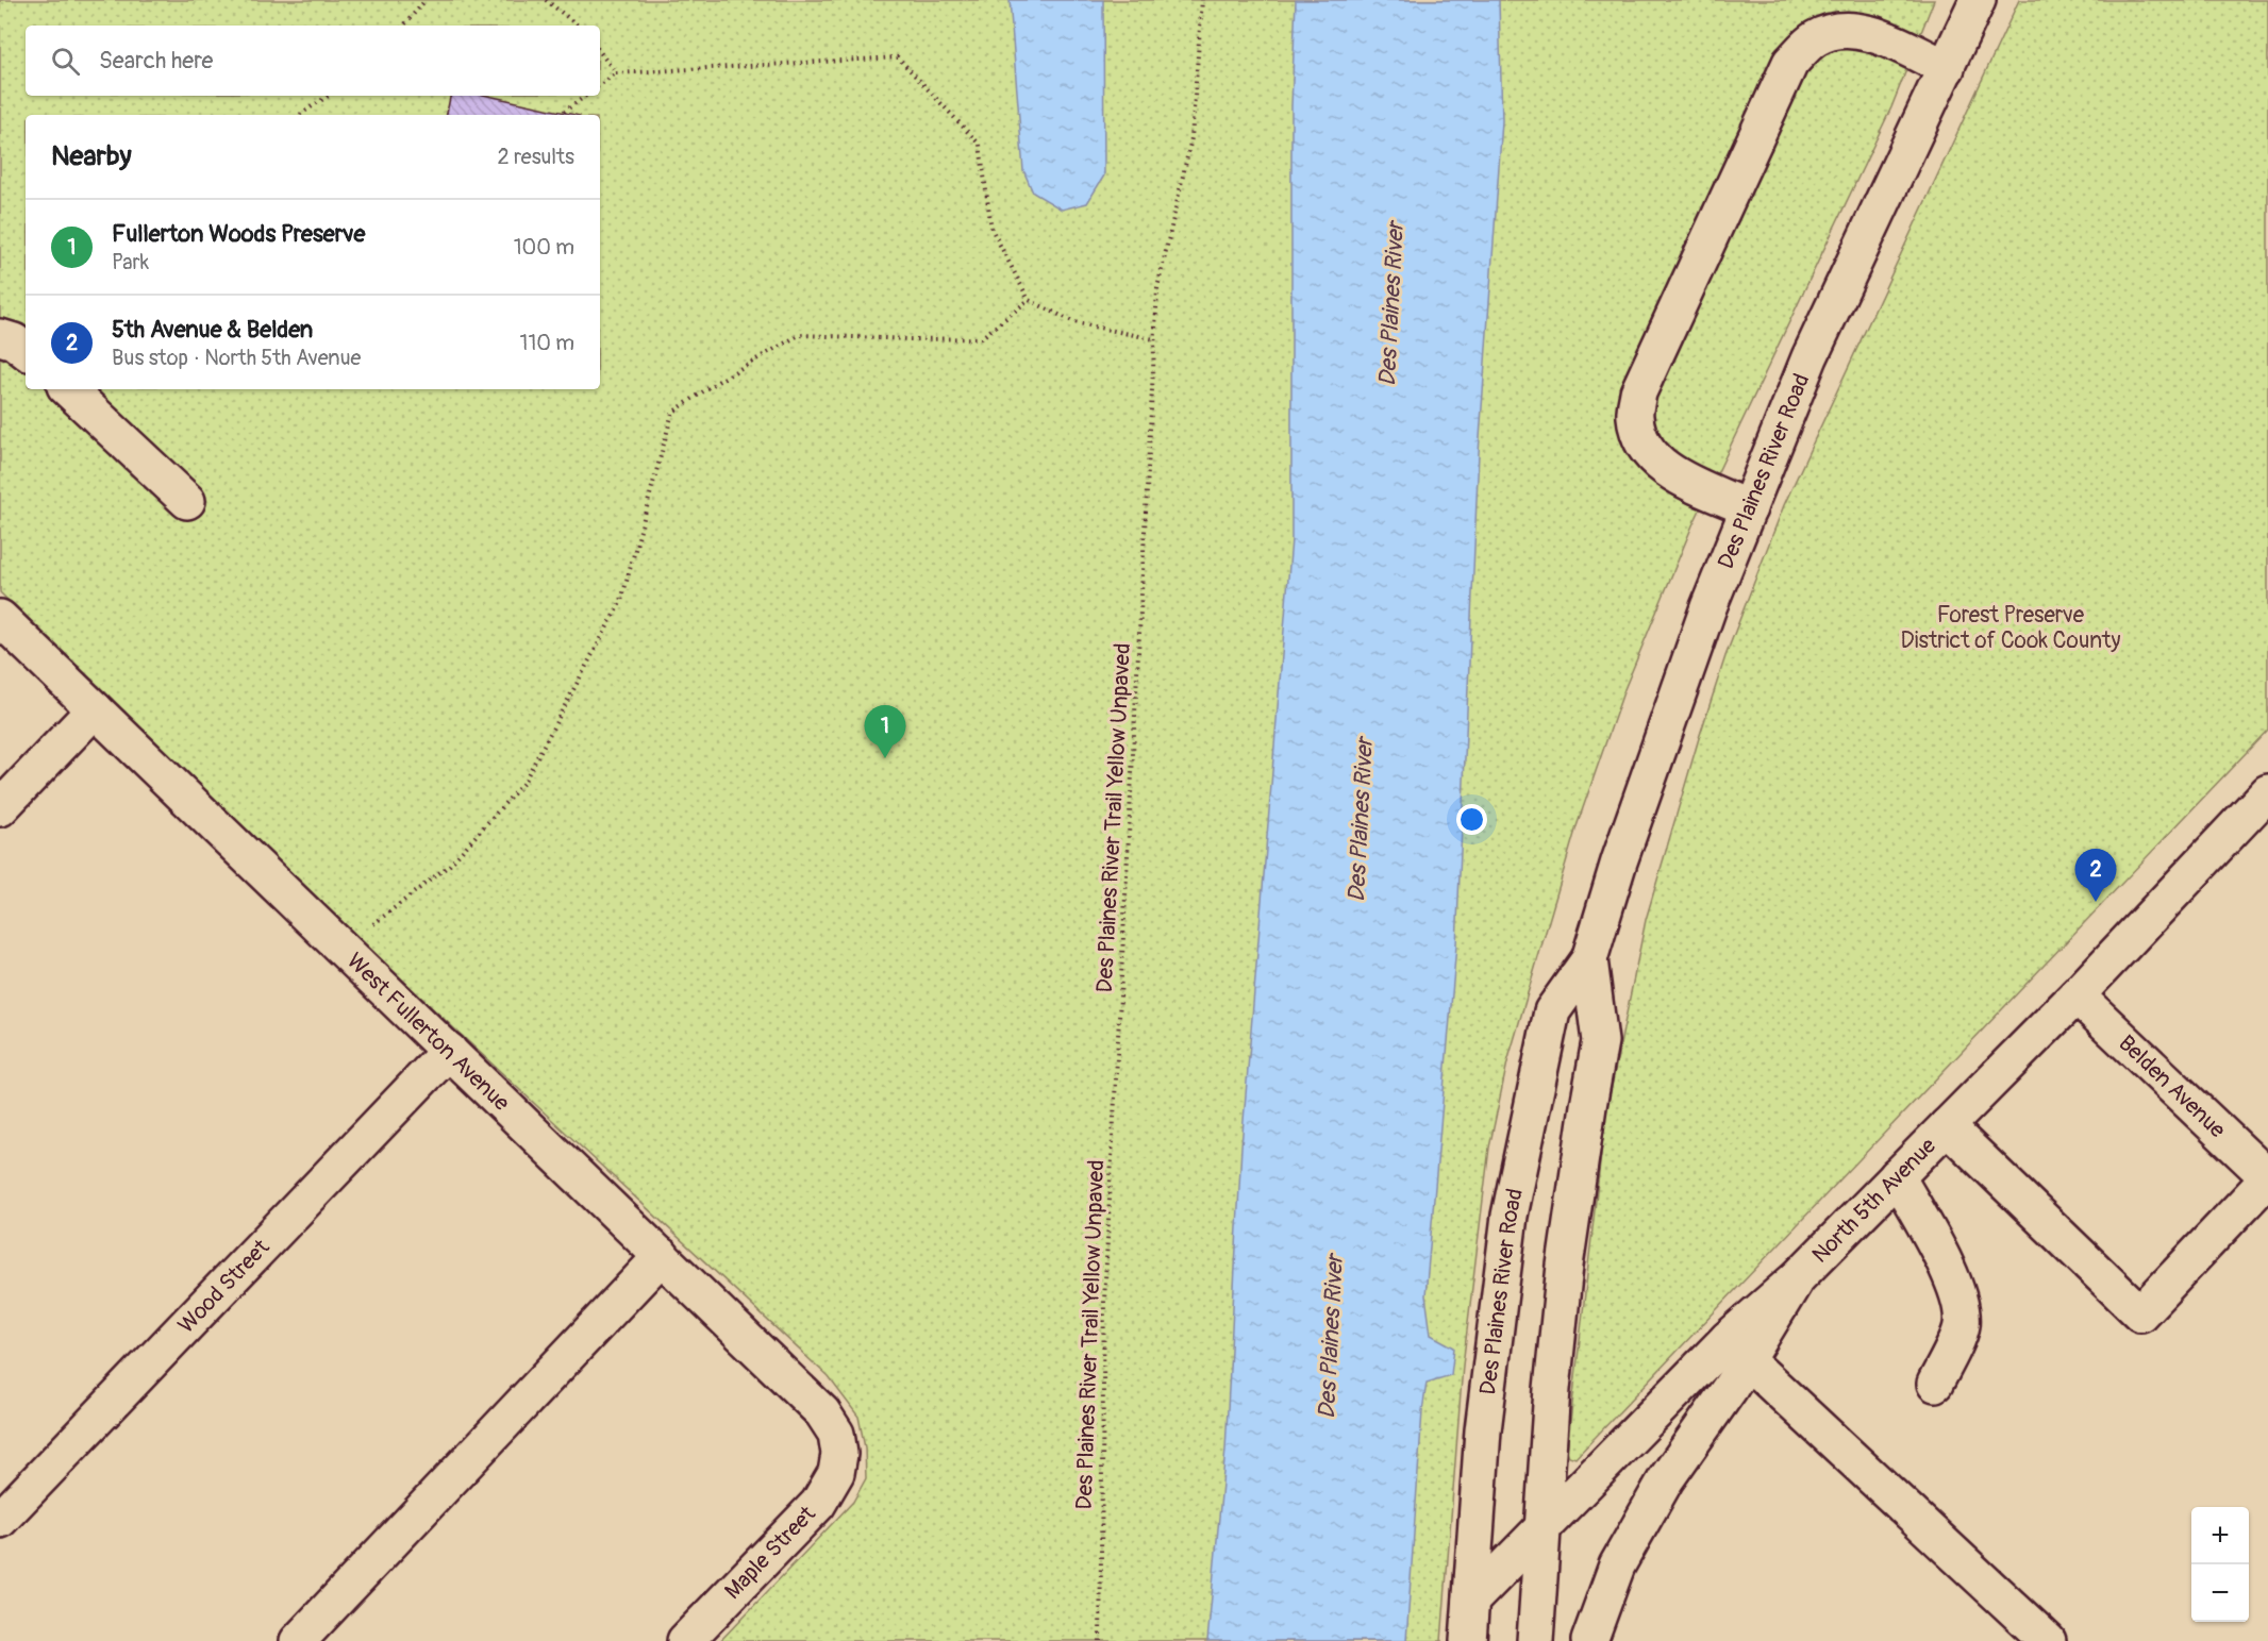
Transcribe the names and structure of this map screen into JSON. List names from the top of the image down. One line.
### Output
{"streets":{"street":["Des Plaines River Road","West Fullerton Avenue","Belden Avenue","North 5th Avenue","Wood Street","Maple Street"],"path":["Des Plaines River Trail Yellow Unpaved"]},"crossings":[["West Fullerton Avenue","Wood Street"],["West Fullerton Avenue","Maple Street"],["Belden Avenue","North 5th Avenue"]],"water":["Des Plaines River"],"parks":["Forest Preserve District of Cook County"],"page":{"search":"Search here","heading":["Nearby","2 results"],"list":[{"mark":"1","name":"Fullerton Woods Preserve","note":"Park","value":"100 m"},{"mark":"2","name":"5th Avenue & Belden","note":"Bus stop · North 5th Avenue","value":"110 m"}],"pins":["1","2"],"map_buttons":["+","−"]}}
